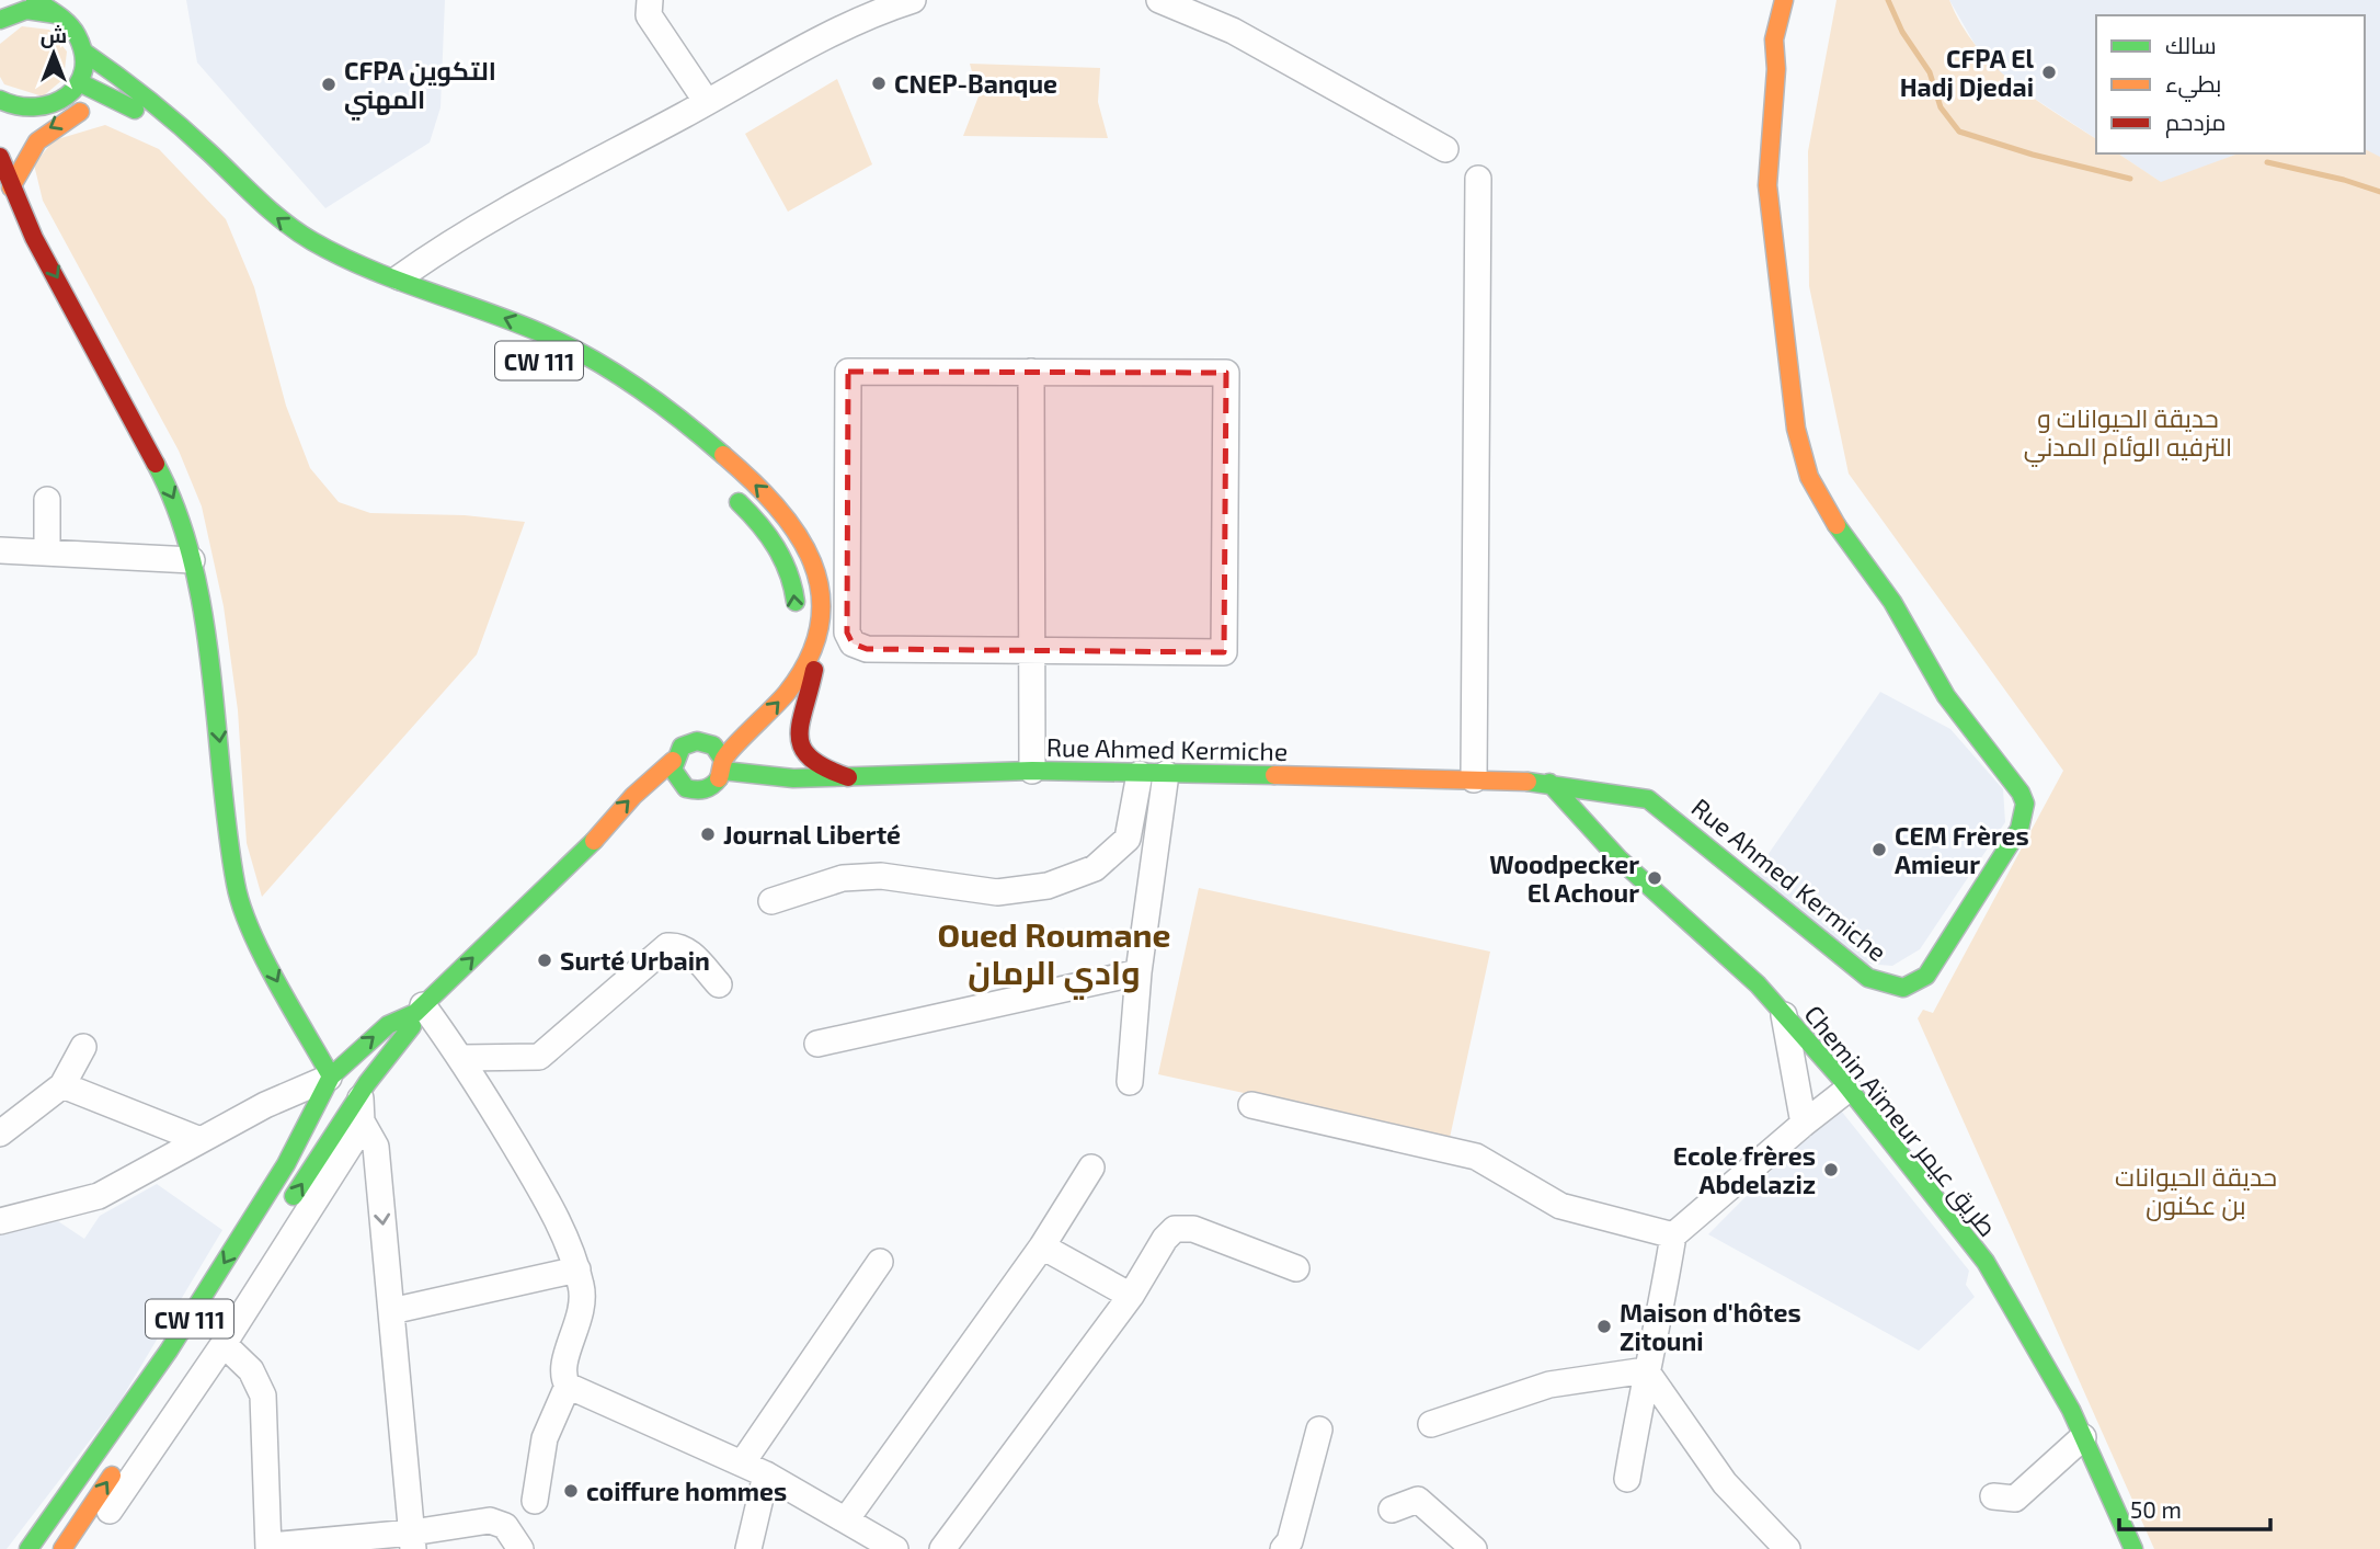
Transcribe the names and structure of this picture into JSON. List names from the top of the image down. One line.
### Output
{"streets":{"main road":["CW 111","Rue Ahmed Kermiche","Chemin Aïmeur طريق عيمر"]},"crossings":[["CW 111","Rue Ahmed Kermiche"],["Rue Ahmed Kermiche","Chemin Aïmeur طريق عيمر"]],"districts":["Oued Roumane وادي الرمان"],"parks":["حديقة الحيوانات و الترفيه الوئام المدني","حديقة الحيوانات بن عكنون"],"places":["CFPA El Hadj Djedai","CNEP-Banque","CFPA التكوين المهني","Journal Liberté","CEM Frères Amieur","Woodpecker El Achour","Surté Urbain","Ecole frères Abdelaziz","Maison d'hôtes Zitouni","coiffure hommes"],"legend":["سالك","بطيء","مزدحم"],"scale_bar":"50 m","north":"top"}
